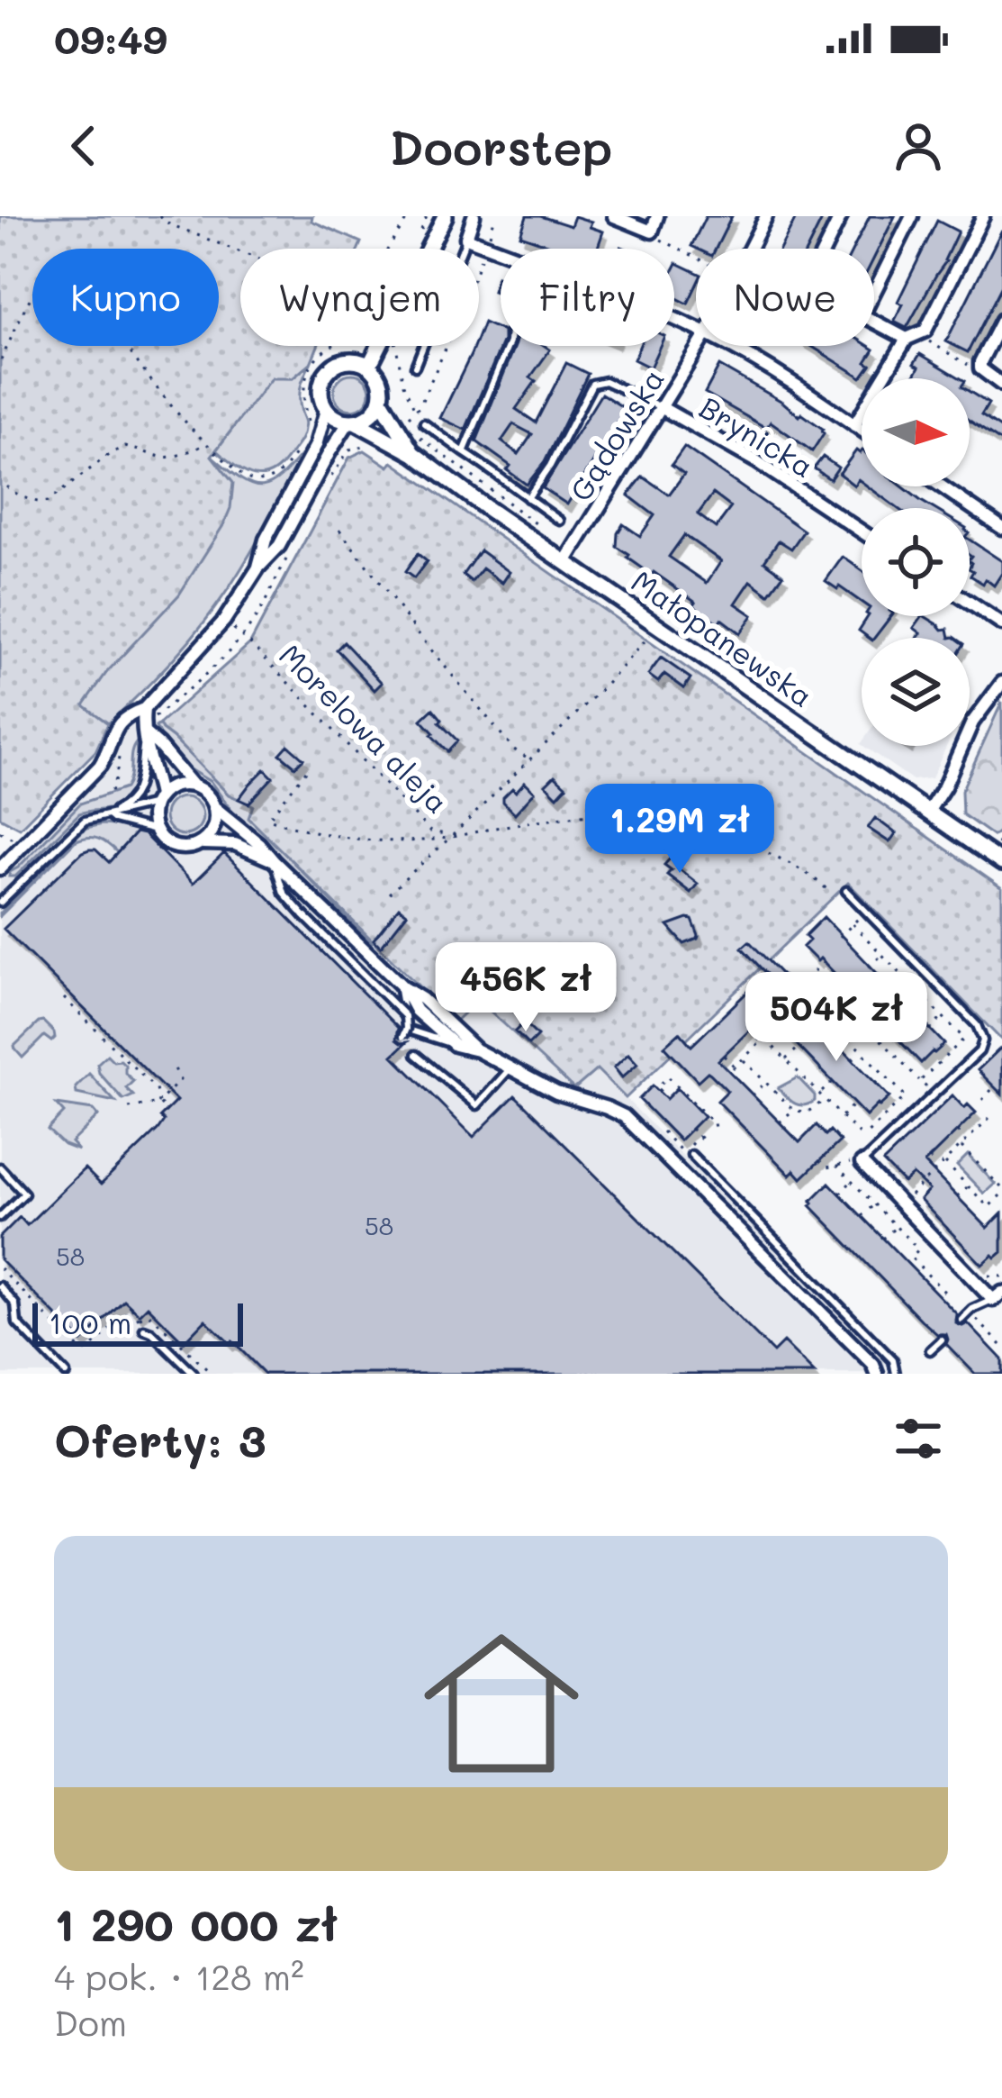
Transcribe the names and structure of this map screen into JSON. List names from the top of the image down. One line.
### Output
{"streets":{"street":["Gądowska","Brynicka","Małopanewska"],"path":["Morelowa aleja"]},"crossings":[["Gądowska","Brynicka"],["Gądowska","Małopanewska"]],"house_numbers":["58","58"],"scale_bar":"100 m","north":"right","page":{"status":"09:49","header":"Doorstep","chip":["Kupno","Wynajem","Filtry","Nowe"],"price":["1.29M zł","456K zł","504K zł"],"scale":"100 m","heading":"Oferty: 3","list":[{"name":"1 290 000 zł","note":"4 pok. · 128 m² · Dom"}]}}
